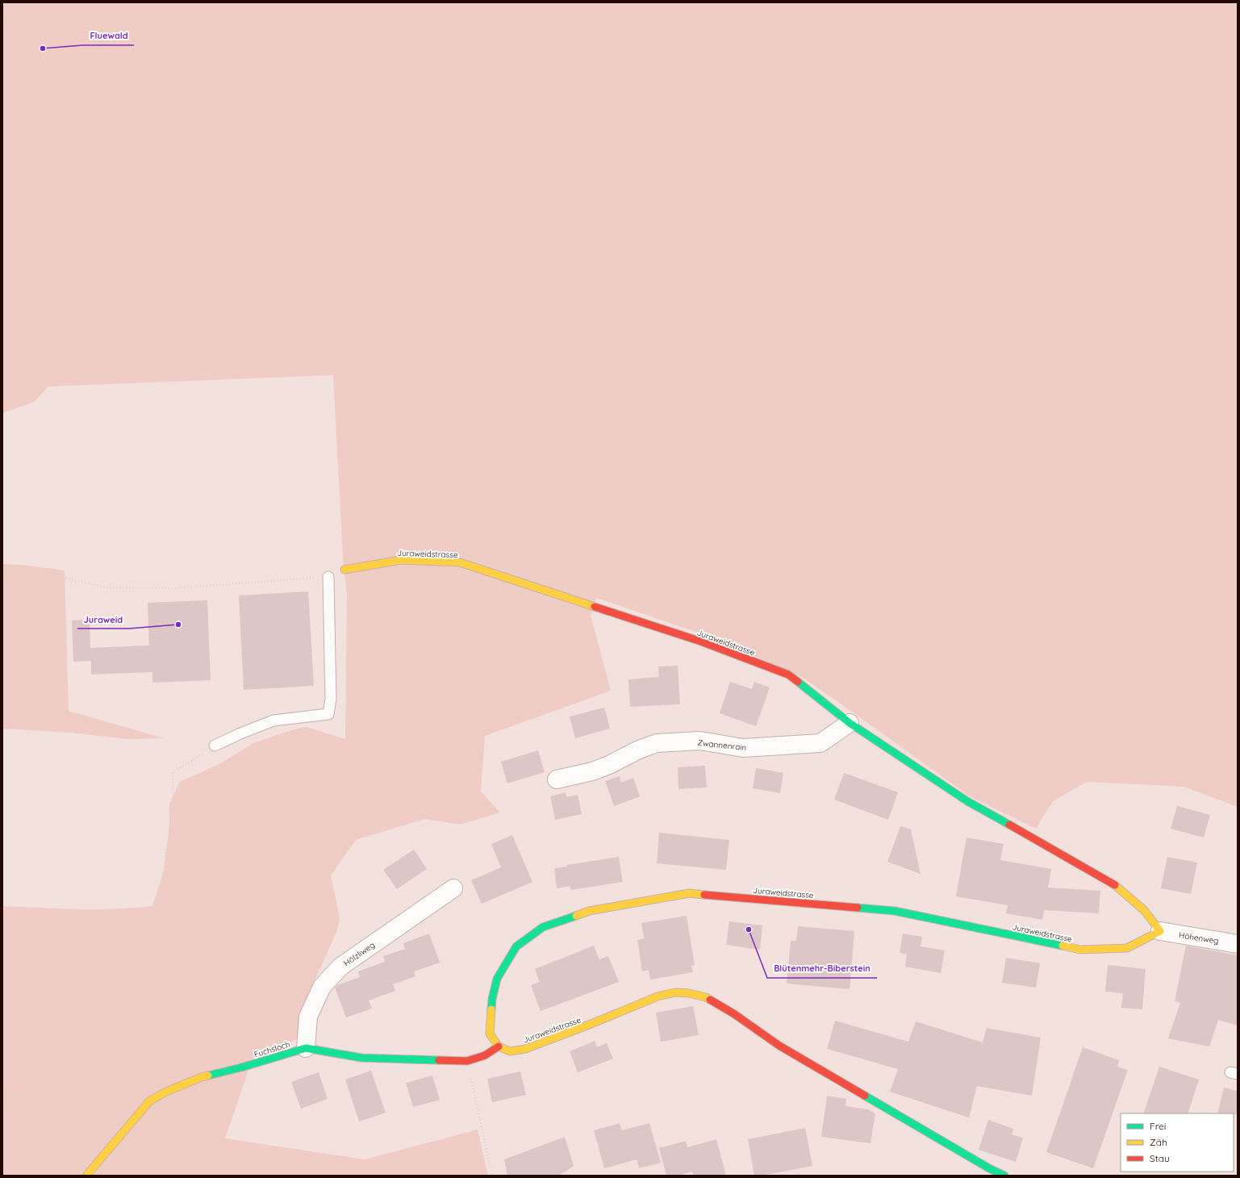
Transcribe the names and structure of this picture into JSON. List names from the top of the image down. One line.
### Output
{"streets":{"street":["Juraweidstrasse","Zwannenrain","Höhenweg","Hölzliweg","Fuchsloch"]},"crossings":[["Juraweidstrasse","Zwannenrain"],["Juraweidstrasse","Höhenweg"],["Juraweidstrasse","Fuchsloch"],["Hölzliweg","Fuchsloch"]],"places":["Fluewald","Juraweid","Blütenmehr-Biberstein"],"legend":["Frei","Zäh","Stau"]}
